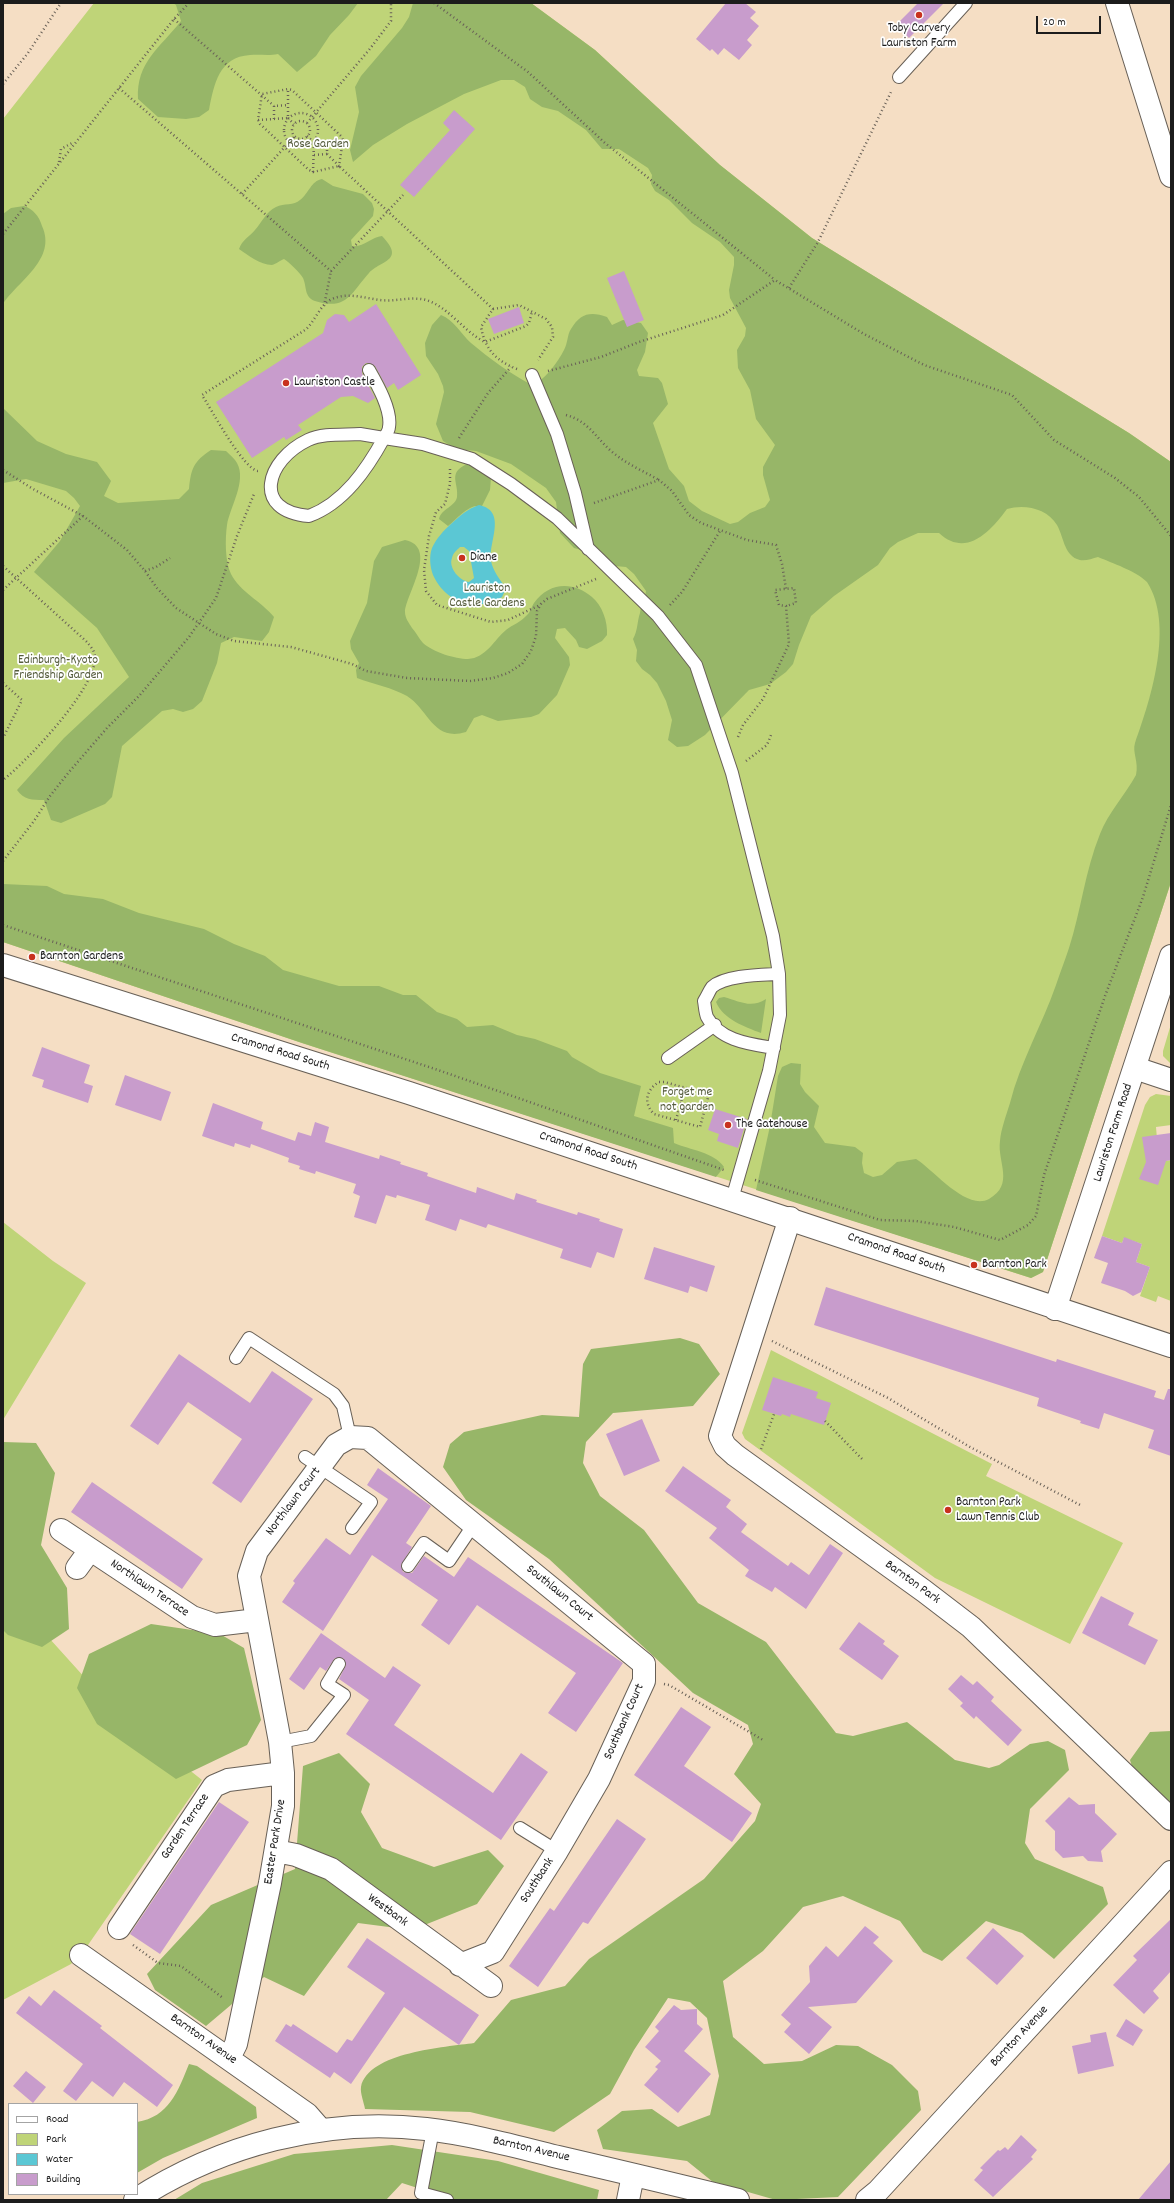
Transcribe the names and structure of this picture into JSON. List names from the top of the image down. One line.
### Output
{"streets":{"street":["Cramond Road South","Lauriston Farm Road","Northlawn Court","Barnton Park","Northlawn Terrace","Southlawn Court","Southbank Court","Garden Terrace","Easter Park Drive","Southbank","Westbank","Barnton Avenue"]},"crossings":[["Cramond Road South","Lauriston Farm Road"],["Cramond Road South","Barnton Park"],["Northlawn Court","Easter Park Drive"],["Northlawn Terrace","Easter Park Drive"],["Southlawn Court","Southbank Court"],["Southbank Court","Southbank"],["Garden Terrace","Easter Park Drive"],["Easter Park Drive","Westbank"],["Easter Park Drive","Barnton Avenue"],["Southbank","Westbank"]],"parks":["Rose Garden","Lauriston Castle Gardens","Edinburgh-Kyoto Friendship Garden","Forget me not garden"],"places":["Toby Carvery Lauriston Farm","Lauriston Castle","Diane","Barnton Gardens","The Gatehouse","Barnton Park","Barnton Park Lawn Tennis Club"],"legend":["Road","Park","Water","Building"],"scale_bar":"20 m"}
